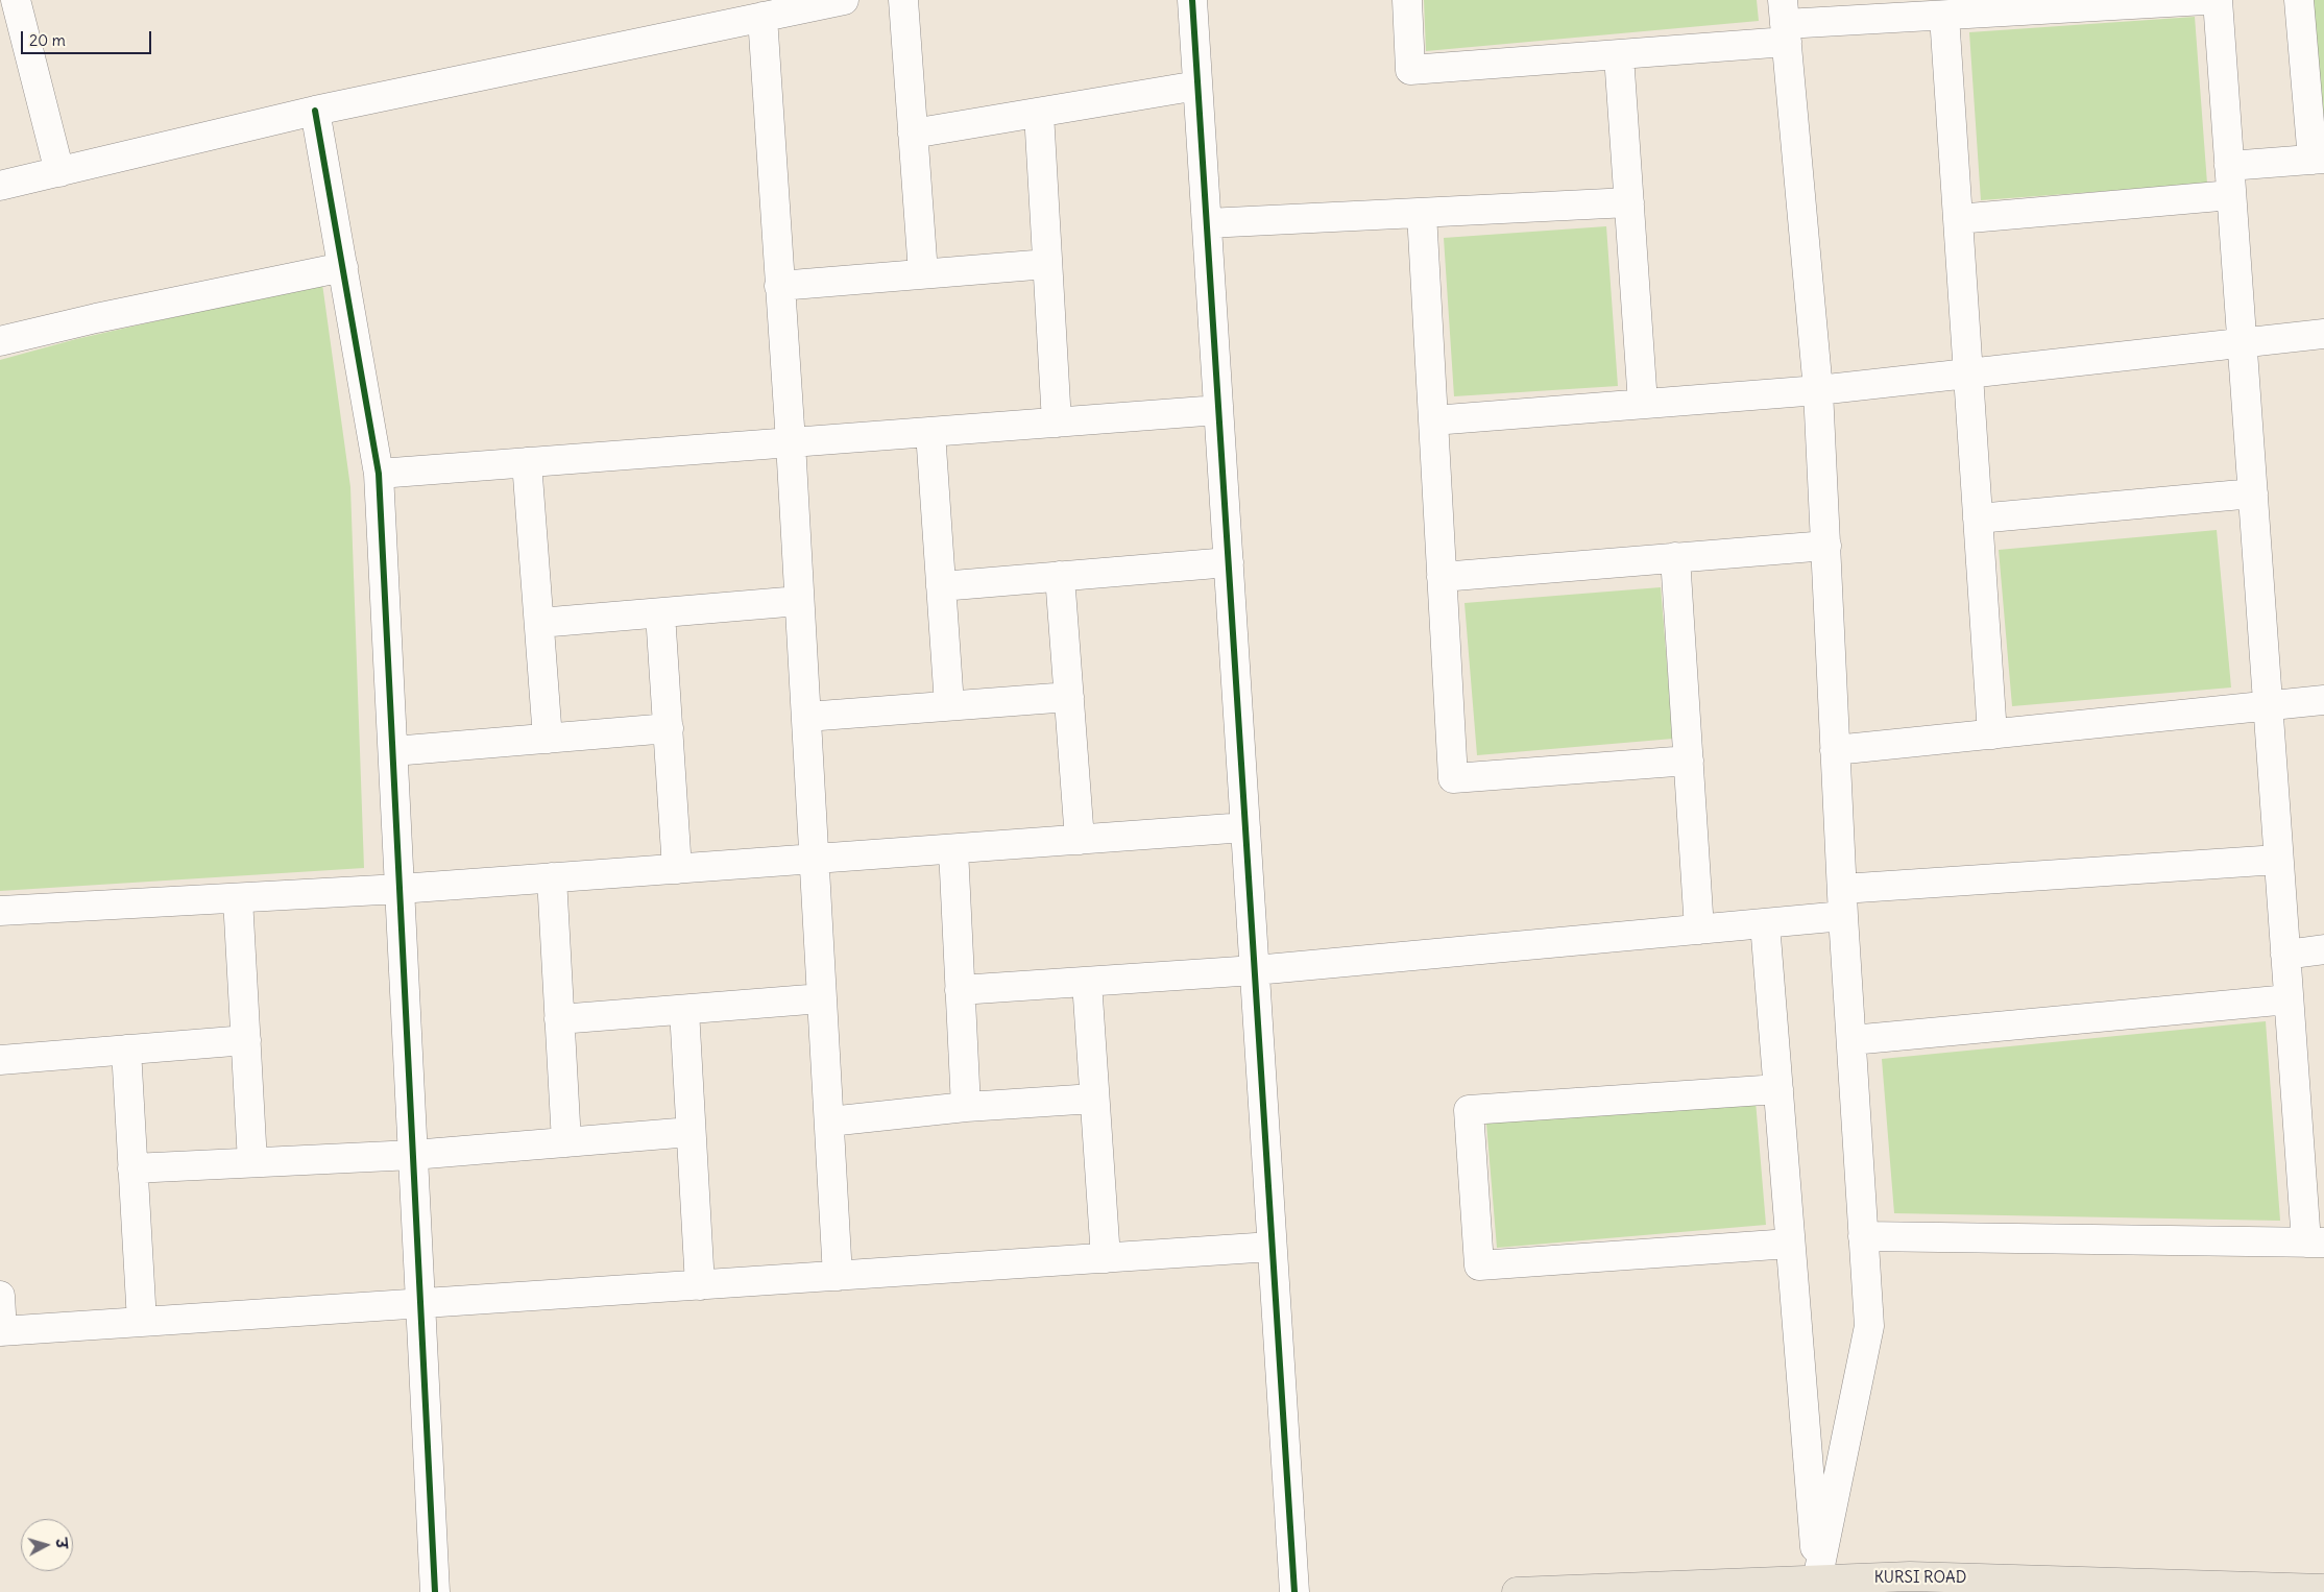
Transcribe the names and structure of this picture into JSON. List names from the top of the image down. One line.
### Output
{"streets":{"main road":["KURSI ROAD"]},"scale_bar":"20 m","north":"right"}
